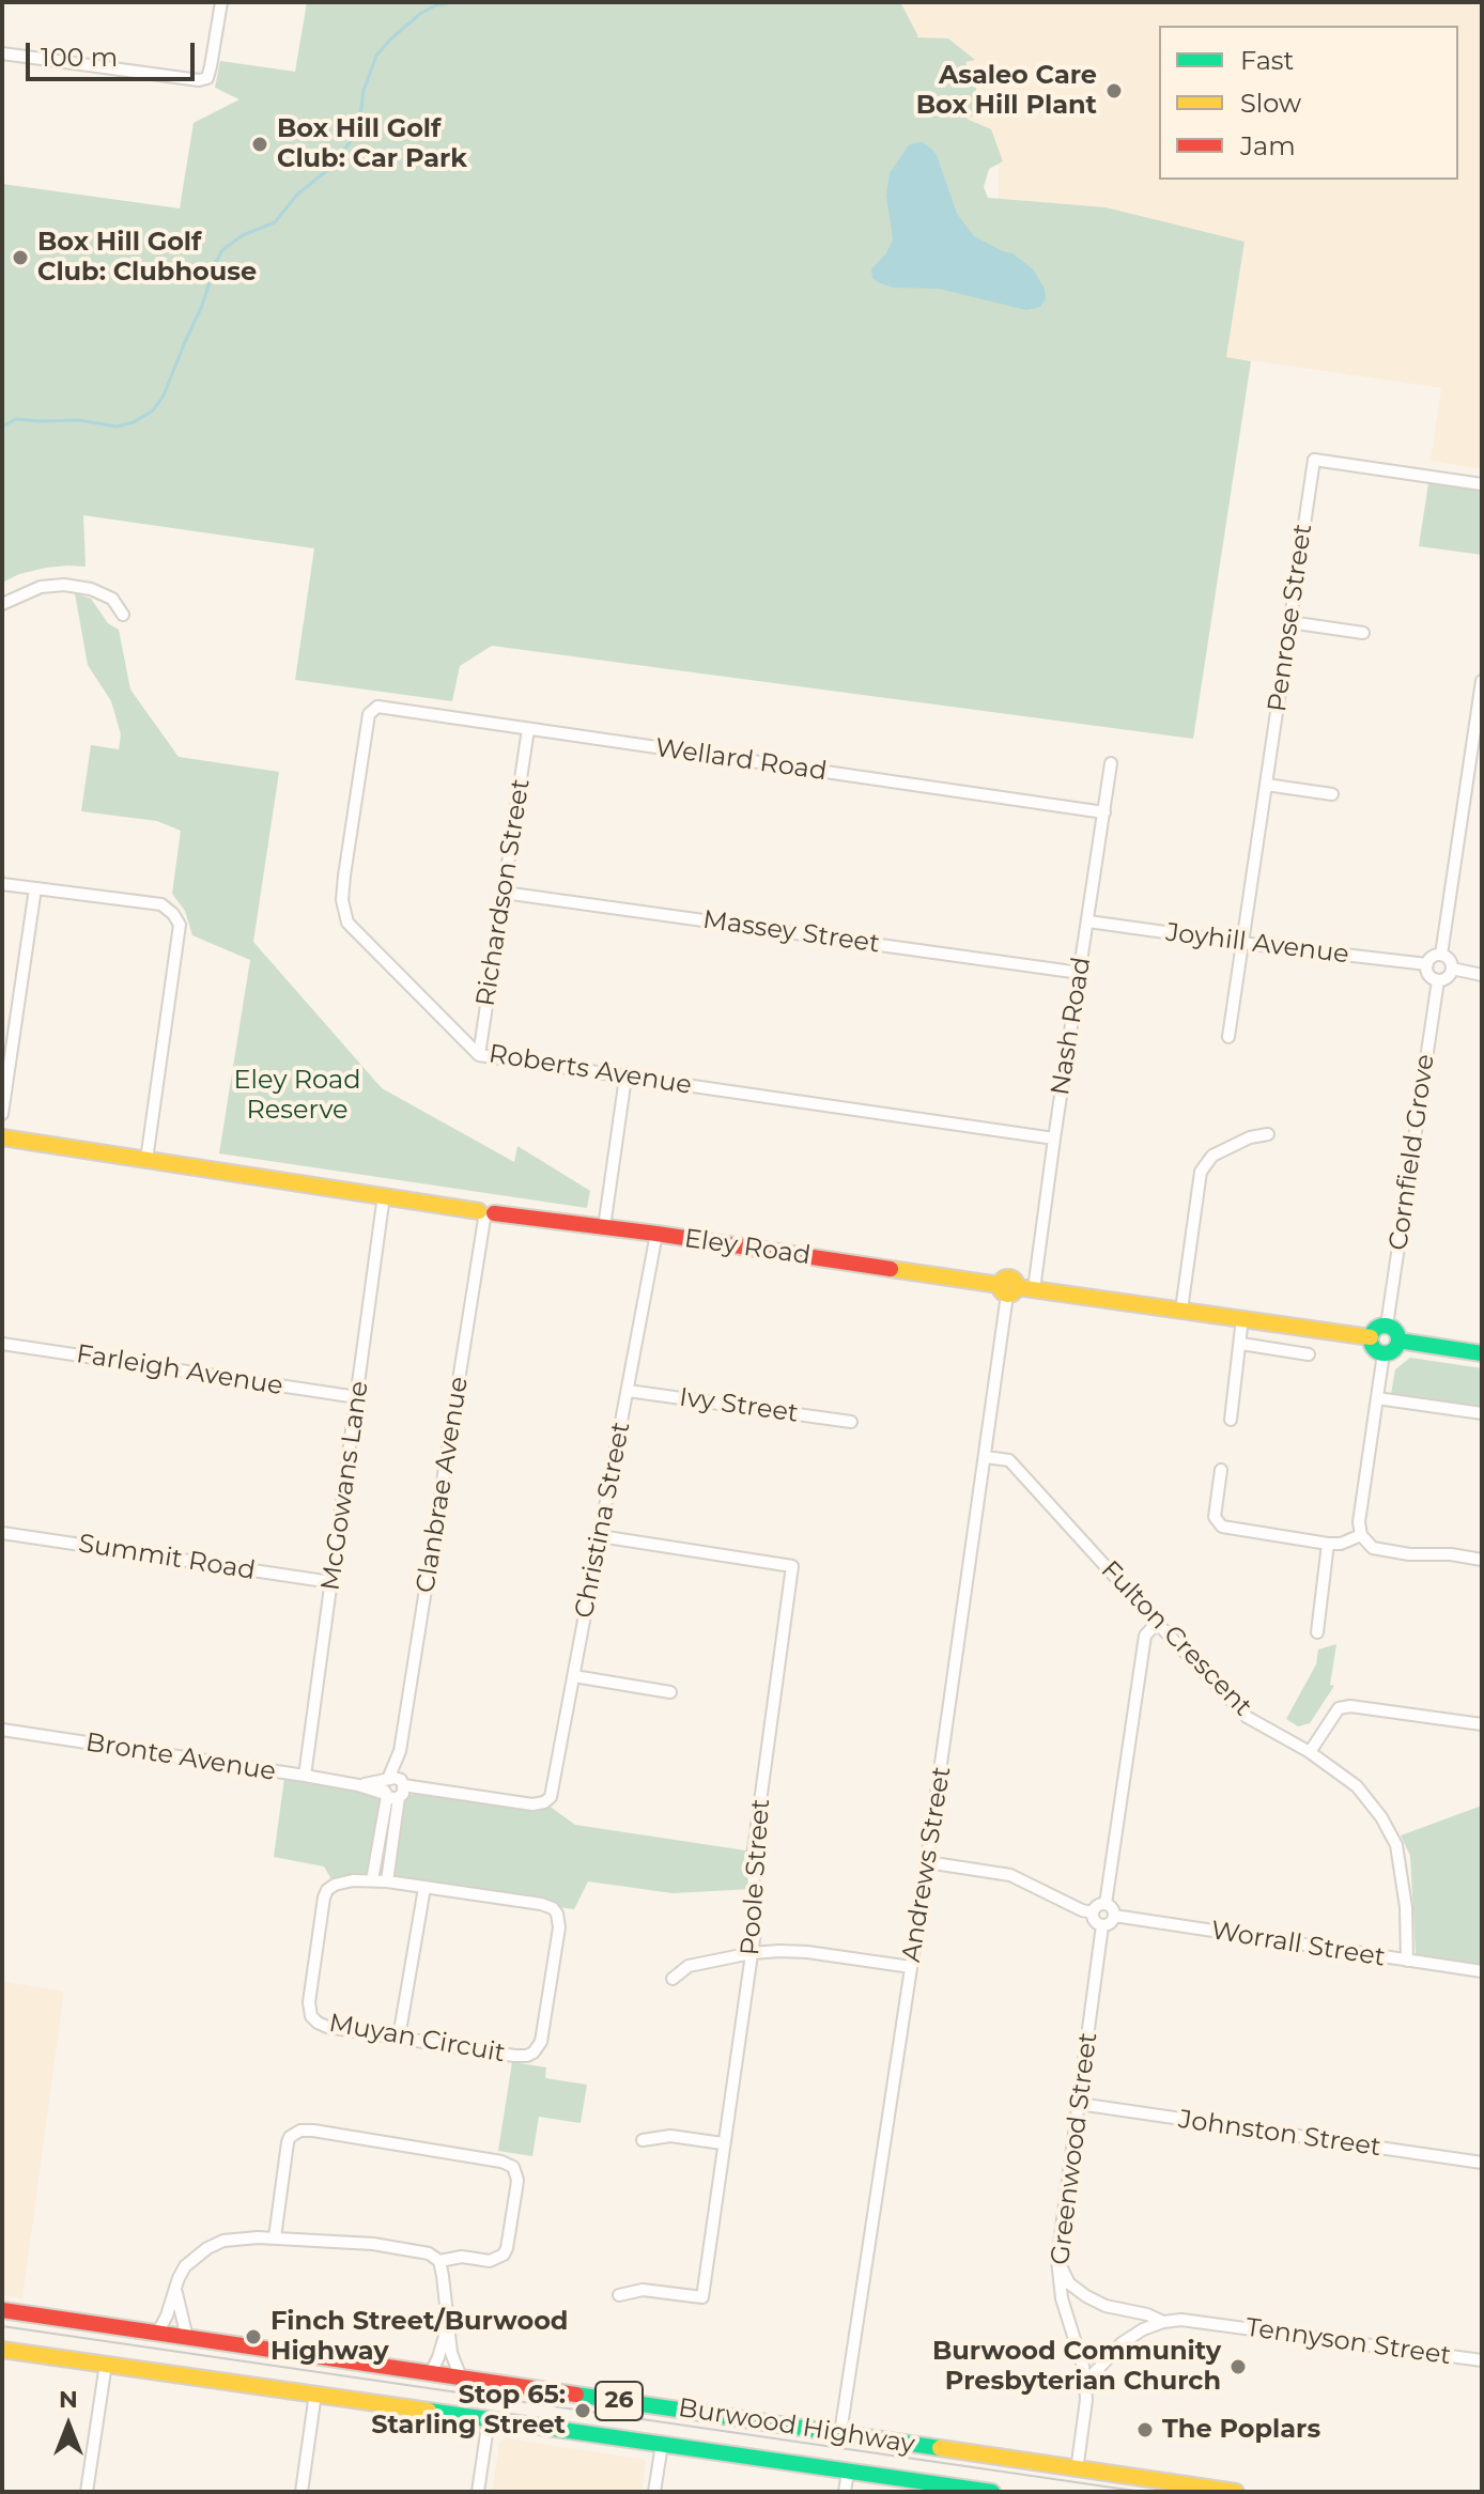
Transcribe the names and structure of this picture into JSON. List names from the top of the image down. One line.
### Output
{"streets":{"main road":["Eley Road","26","Burwood Highway"],"street":["Penrose Street","Wellard Road","Richardson Street","Massey Street","Joyhill Avenue","Nash Road","Roberts Avenue","Cornfield Grove","Farleigh Avenue","Ivy Street","Clanbrae Avenue","McGowans Lane","Christina Street","Summit Road","Fulton Crescent","Bronte Avenue","Andrews Street","Poole Street","Worrall Street","Muyan Circuit","Johnston Street","Greenwood Street","Tennyson Street"]},"crossings":[["Penrose Street","Joyhill Avenue"],["Wellard Road","Richardson Street"],["Wellard Road","Nash Road"],["Wellard Road","Roberts Avenue"],["Richardson Street","Massey Street"],["Richardson Street","Roberts Avenue"],["Massey Street","Nash Road"],["Joyhill Avenue","Nash Road"],["Joyhill Avenue","Cornfield Grove"],["Nash Road","Roberts Avenue"],["Nash Road","Eley Road"],["Cornfield Grove","Eley Road"],["Eley Road","Clanbrae Avenue"],["Eley Road","McGowans Lane"],["Eley Road","Christina Street"],["Eley Road","Andrews Street"],["Farleigh Avenue","McGowans Lane"],["Ivy Street","Christina Street"],["Clanbrae Avenue","Bronte Avenue"],["McGowans Lane","Summit Road"],["McGowans Lane","Bronte Avenue"],["Christina Street","Bronte Avenue"],["Christina Street","Poole Street"],["Fulton Crescent","Andrews Street"],["Fulton Crescent","Worrall Street"],["Andrews Street","Burwood Highway"],["Worrall Street","Greenwood Street"],["Johnston Street","Greenwood Street"],["Greenwood Street","Tennyson Street"],["Greenwood Street","Burwood Highway"]],"parks":["Eley Road Reserve"],"places":["Asaleo Care Box Hill Plant","Box Hill Golf Club: Car Park","Box Hill Golf Club: Clubhouse","Finch Street/Burwood Highway","Burwood Community Presbyterian Church","Stop 65: Starling Street","The Poplars"],"legend":["Fast","Slow","Jam"],"scale_bar":"100 m","north":"top"}
